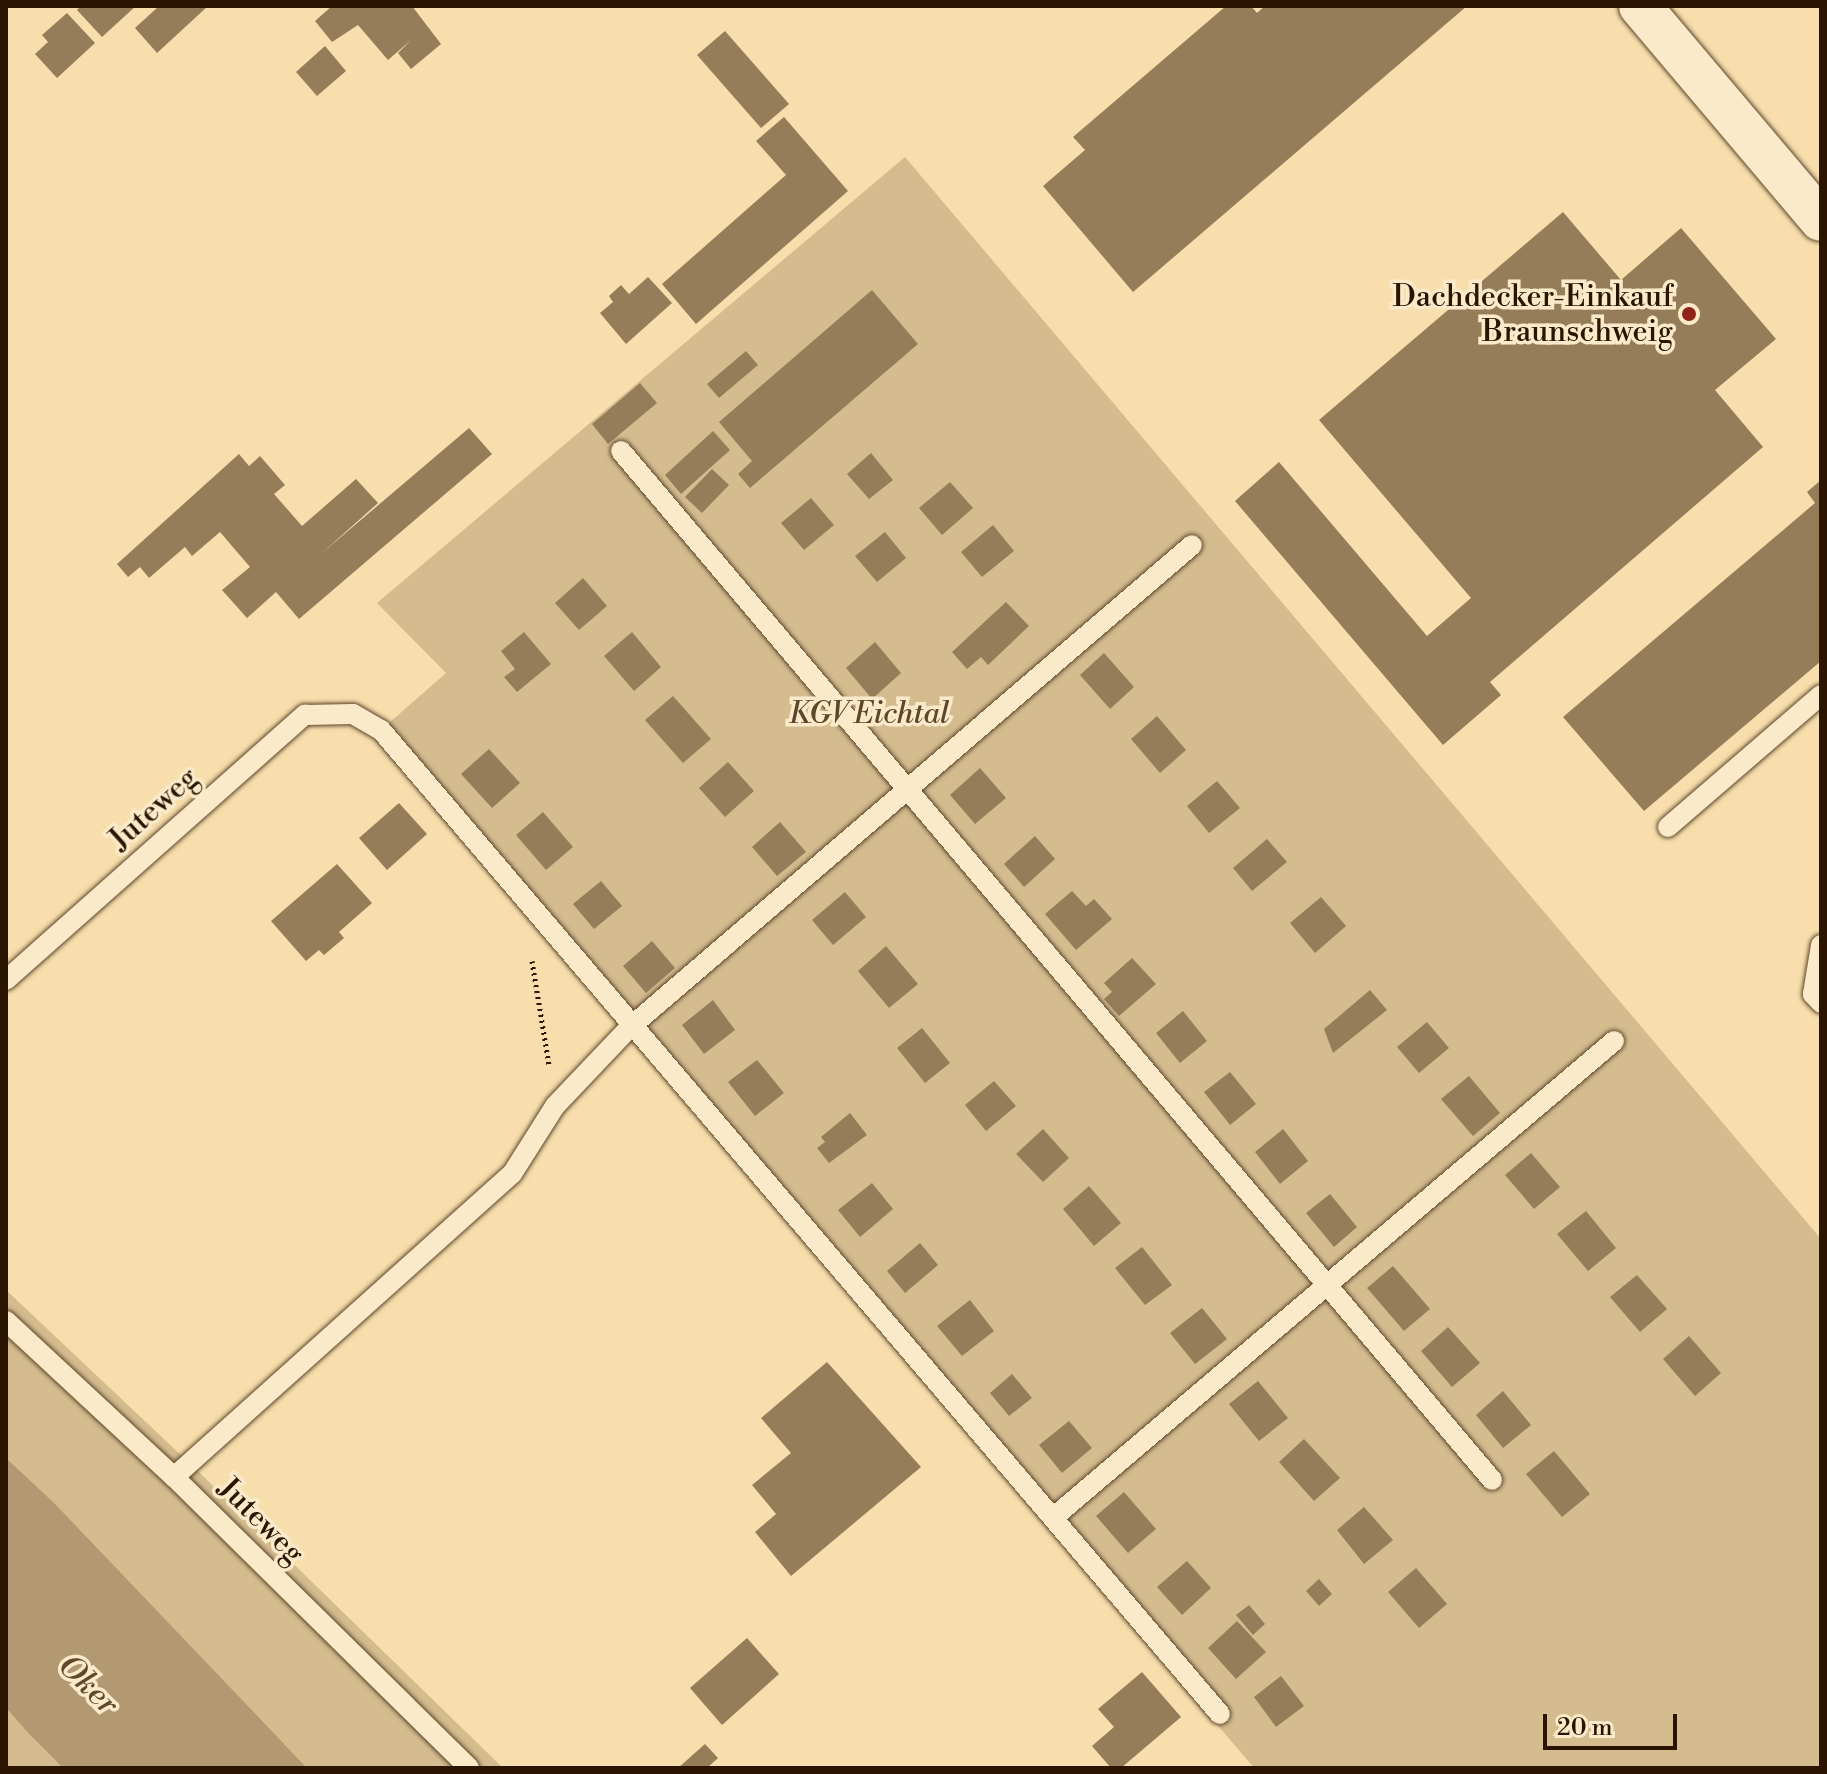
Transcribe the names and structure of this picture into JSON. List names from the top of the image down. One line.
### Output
{"streets":{"lane":["Juteweg"]},"water":["Oker"],"parks":["KGV Eichtal"],"places":["Dachdecker-Einkauf Braunschweig"],"scale_bar":"20 m"}
